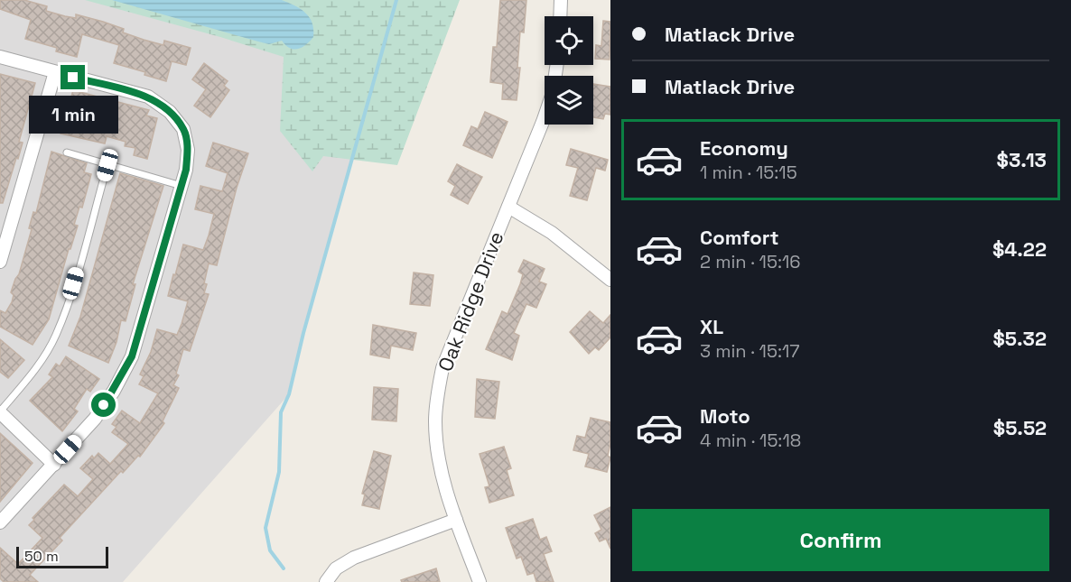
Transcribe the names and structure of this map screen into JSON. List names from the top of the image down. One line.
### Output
{"streets":{"street":["Oak Ridge Drive"]},"scale_bar":"50 m","page":{"banner":["Matlack Drive","Matlack Drive"],"bubble":"1 min","list":[{"name":"Economy","note":"1 min · 15:15","value":"$3.13"},{"name":"Comfort","note":"2 min · 15:16","value":"$4.22"},{"name":"XL","note":"3 min · 15:17","value":"$5.32"},{"name":"Moto","note":"4 min · 15:18","value":"$5.52"}],"buttons":"Confirm","scale":"50 m"}}
